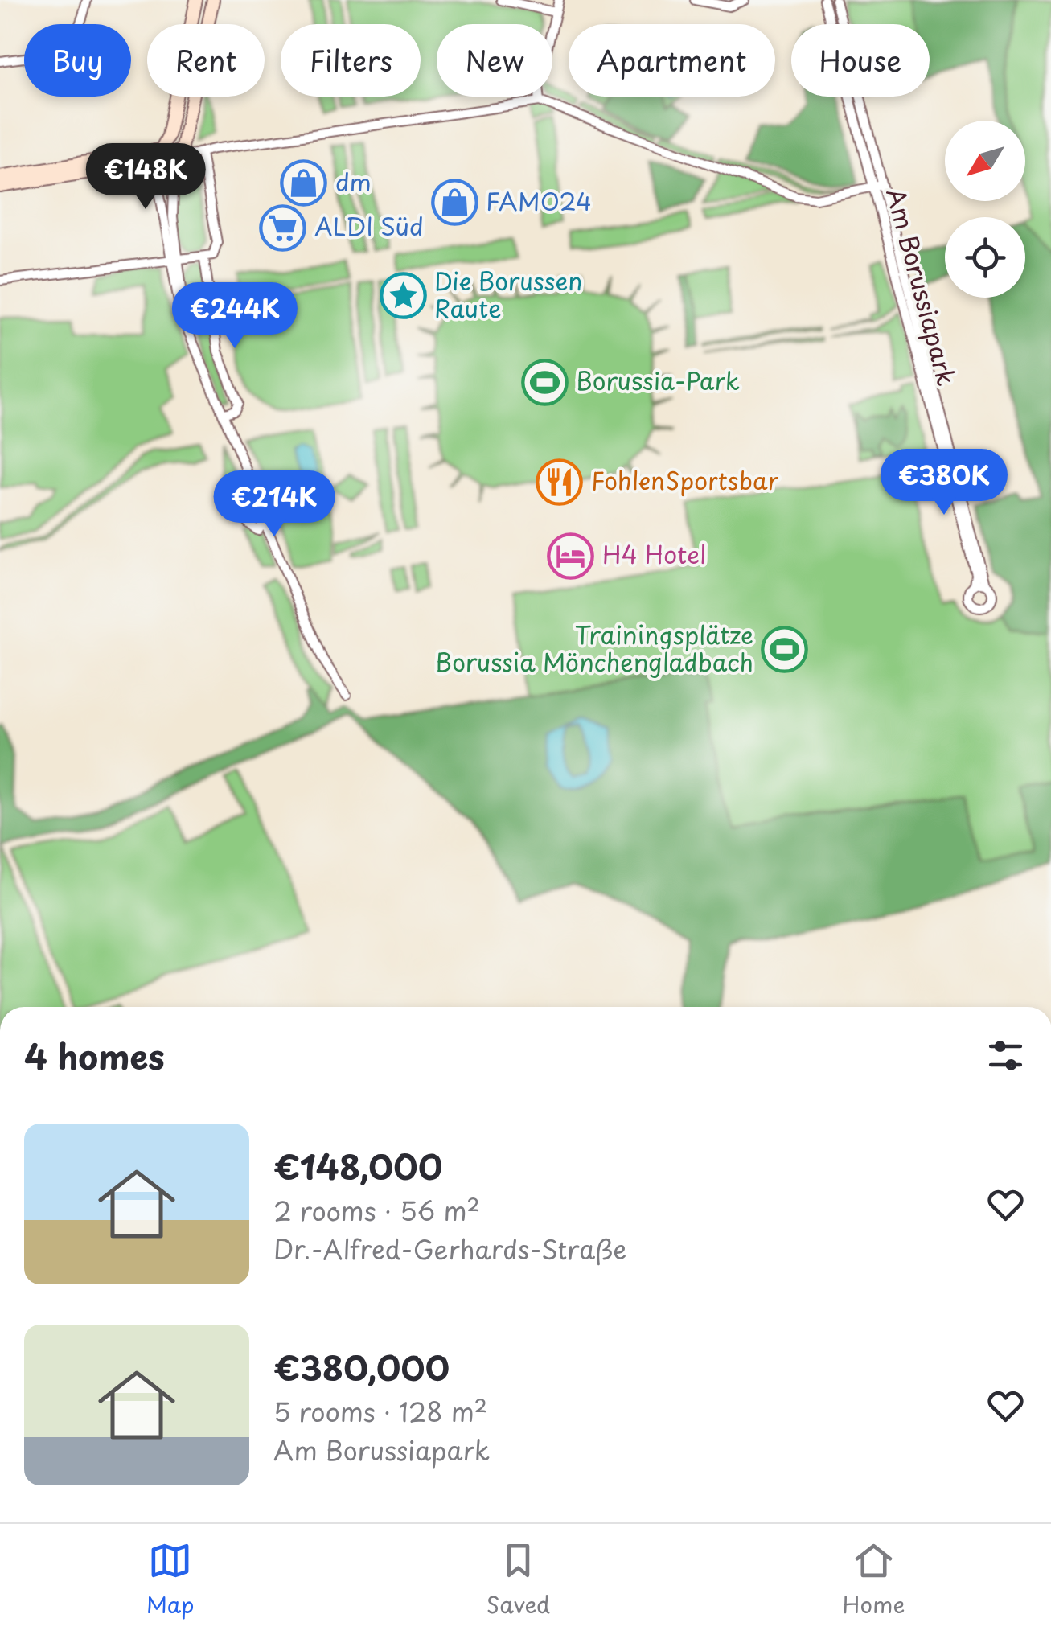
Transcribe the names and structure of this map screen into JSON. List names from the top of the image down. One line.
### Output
{"streets":{"street":["Am Borussiapark"]},"places":{"shop":["dm","FAMO24"],"supermarket":["ALDI Süd"],"place":["Die Borussen Raute"],"sports":["Borussia-Park","Trainingsplätze Borussia Mönchengladbach"],"restaurant":["FohlenSportsbar"],"hotel":["H4 Hotel"]},"north":"bottom left","page":{"chip":["Buy","Rent","Filters","New","Apartment","House"],"price":["€148K","€244K","€380K","€214K"],"heading":"4 homes","list":[{"name":"€148,000","note":"2 rooms · 56 m² · Dr.-Alfred-Gerhards-Straße"},{"name":"€380,000","note":"5 rooms · 128 m² · Am Borussiapark"}],"tabs":["Map","Saved","Home"]}}
